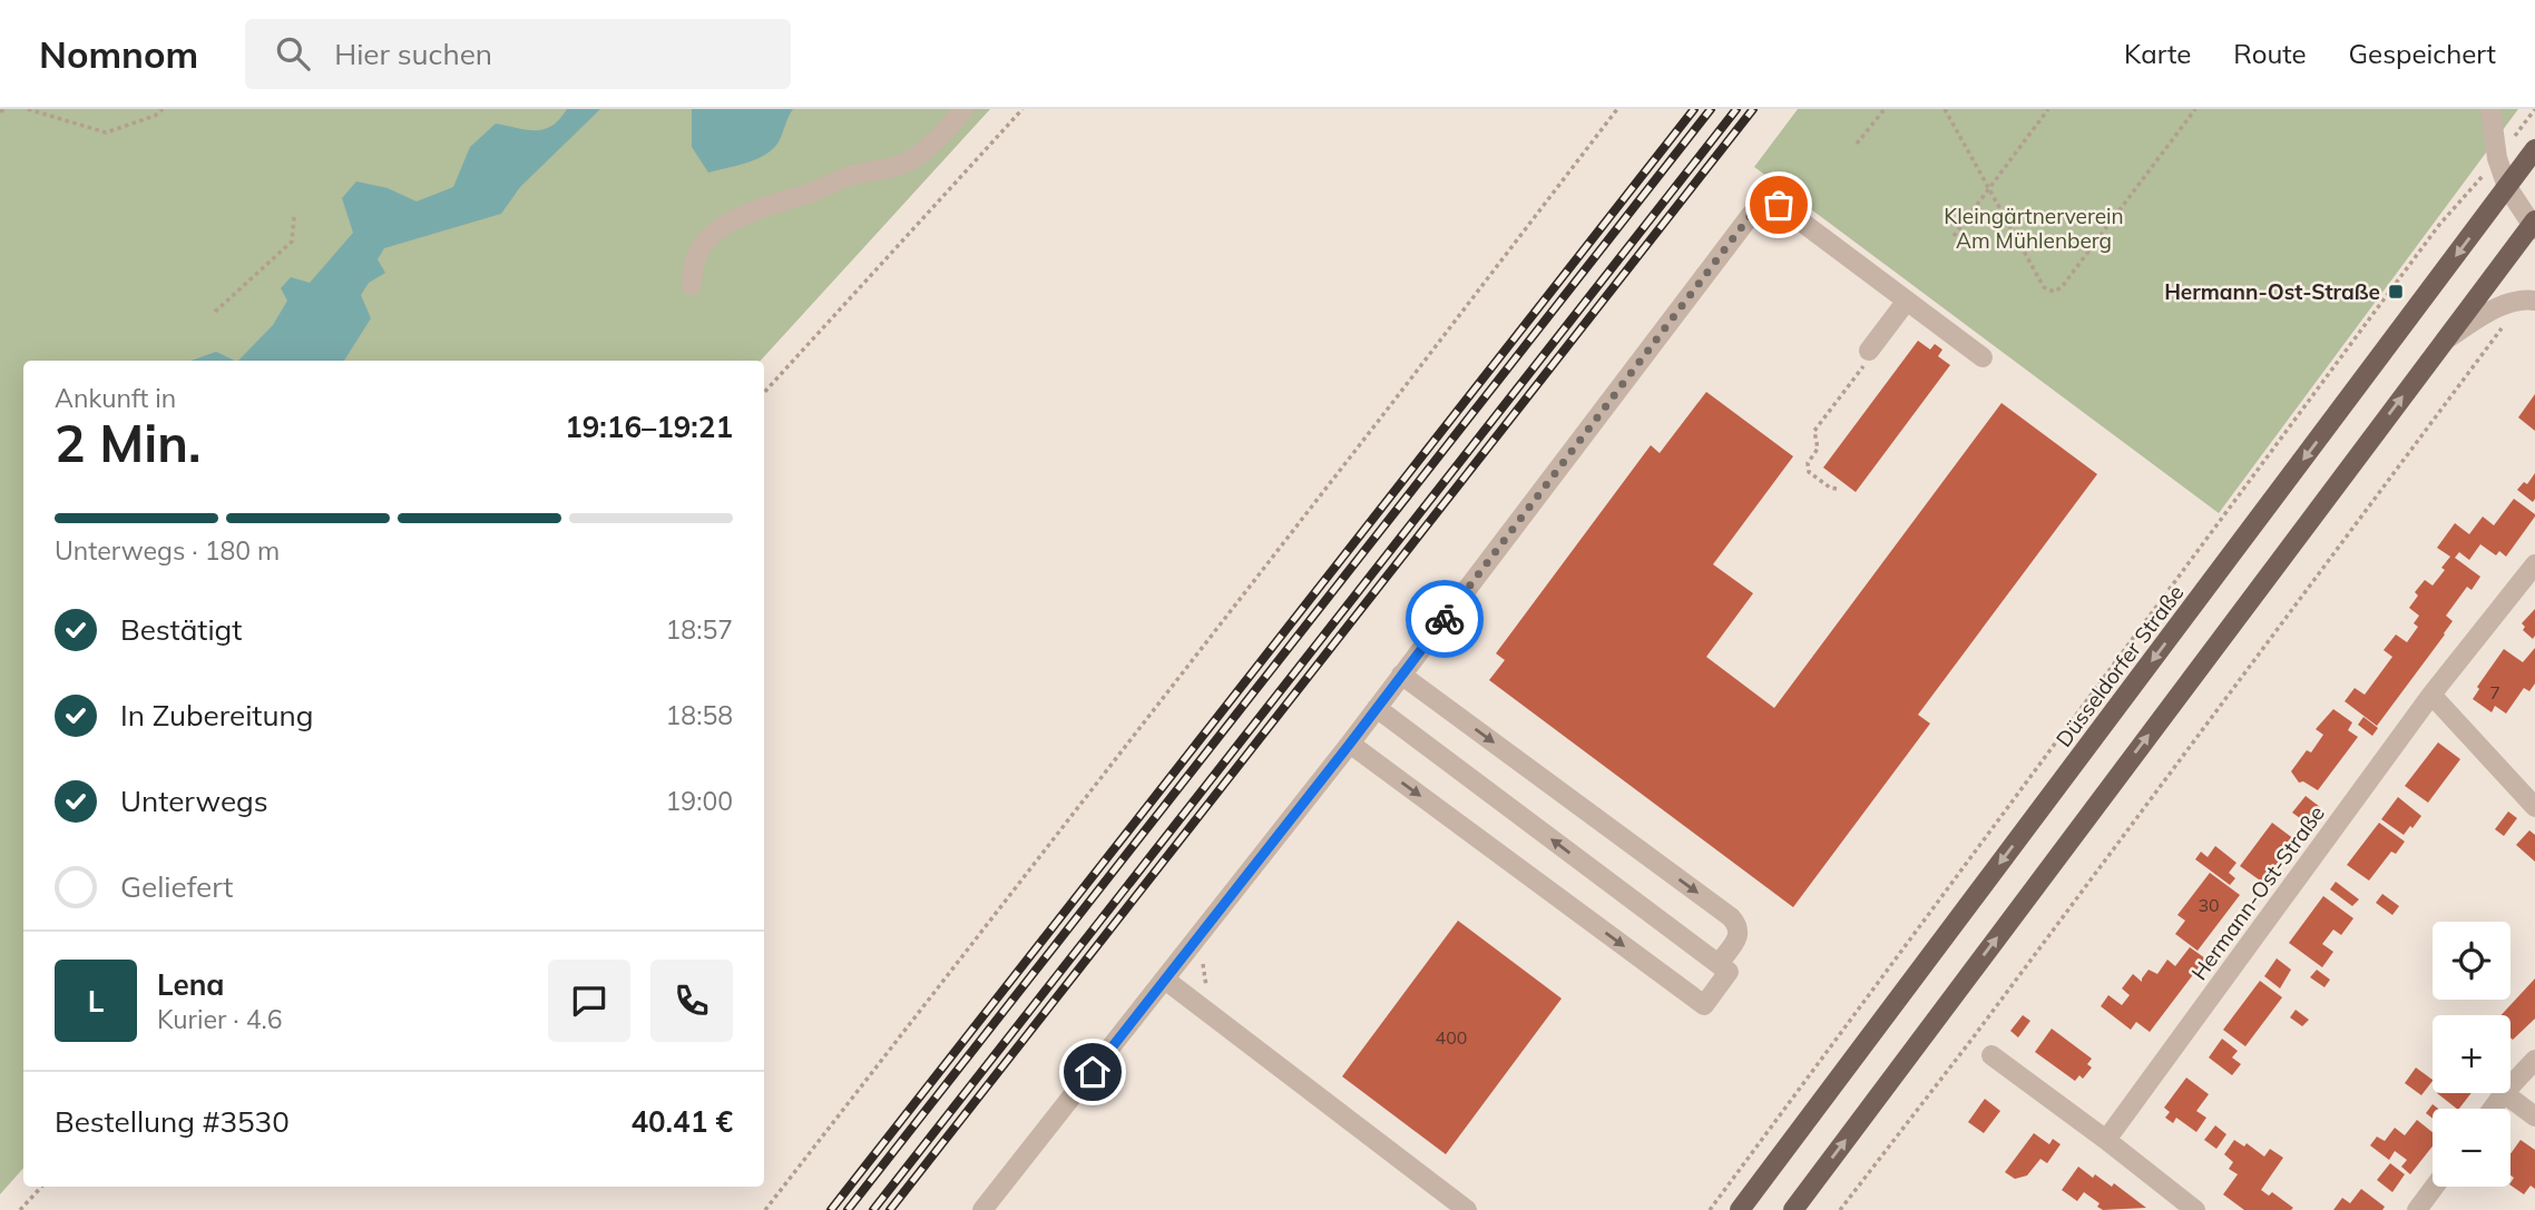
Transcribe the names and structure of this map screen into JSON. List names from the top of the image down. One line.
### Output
{"streets":{"main road":["Düsseldorfer Straße"],"street":["Hermann-Ost-Straße"]},"parks":["Kleingärtnerverein Am Mühlenberg"],"places":{"transit":["Hermann-Ost-Straße"]},"house_numbers":["7","30","400"],"page":{"header":"Nomnom","search":"Hier suchen","nav":["Karte","Route","Gespeichert"],"heading":["2 Min.","Ankunft in","19:16–19:21"],"panel":["Lena","Kurier · 4.6","Bestellung #3530","40.41 €"],"bar":"Unterwegs · 180 m","list":[["Bestätigt","18:57"],["In Zubereitung","18:58"],["Unterwegs","19:00"],"Geliefert"],"map_buttons":["+","−"],"round":"L"}}
